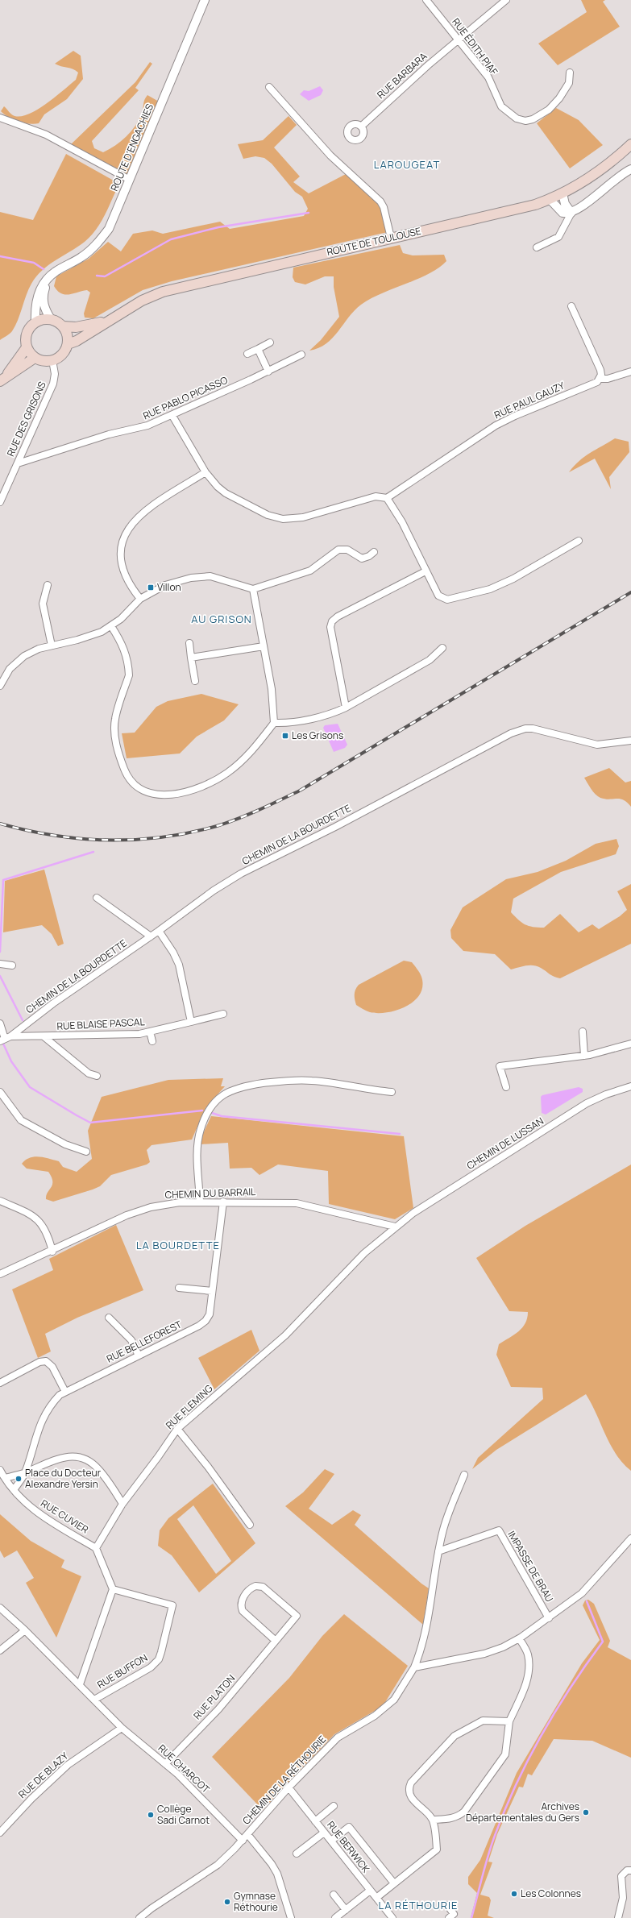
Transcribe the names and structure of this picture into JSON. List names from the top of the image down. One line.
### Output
{"streets":{"main road":["ROUTE DE TOULOUSE"],"street":["RUE ÉDITH PIAF","RUE BARBARA","ROUTE D'ENGACHIES","RUE PABLO PICASSO","RUE PAUL GAUZY","RUE DES GRISONS","CHEMIN DE LA BOURDETTE","RUE BLAISE PASCAL","CHEMIN DE LUSSAN","CHEMIN DU BARRAIL","RUE BELLEFOREST","RUE FLEMING","RUE CUVIER","IMPASSE DE BRAU","RUE BUFFON","RUE PLATON","RUE CHARCOT","RUE DE BLAZY","CHEMIN DE LA RÉTHOURIE","RUE BERWICK"]},"crossings":[["RUE ÉDITH PIAF","RUE BARBARA"],["ROUTE D'ENGACHIES","ROUTE DE TOULOUSE"],["ROUTE D'ENGACHIES","RUE DES GRISONS"],["ROUTE DE TOULOUSE","RUE DES GRISONS"],["RUE PABLO PICASSO","RUE DES GRISONS"],["CHEMIN DE LA BOURDETTE","RUE BLAISE PASCAL"],["CHEMIN DE LUSSAN","CHEMIN DU BARRAIL"],["CHEMIN DE LUSSAN","RUE FLEMING"],["CHEMIN DU BARRAIL","RUE BELLEFOREST"],["CHEMIN DU BARRAIL","RUE FLEMING"],["RUE FLEMING","RUE CUVIER"],["IMPASSE DE BRAU","CHEMIN DE LA RÉTHOURIE"],["RUE BUFFON","RUE CHARCOT"],["RUE PLATON","RUE CHARCOT"],["RUE CHARCOT","RUE DE BLAZY"],["RUE CHARCOT","CHEMIN DE LA RÉTHOURIE"],["CHEMIN DE LA RÉTHOURIE","RUE BERWICK"]],"districts":["LAROUGEAT","AU GRISON","LA BOURDETTE","LA RÉTHOURIE"],"places":{"transit":["Villon","Les Grisons"],"other":["Place du Docteur Alexandre Yersin","Archives Départementales du Gers","Collège Sadi Carnot","Les Colonnes","Gymnase Réthourie"]}}
